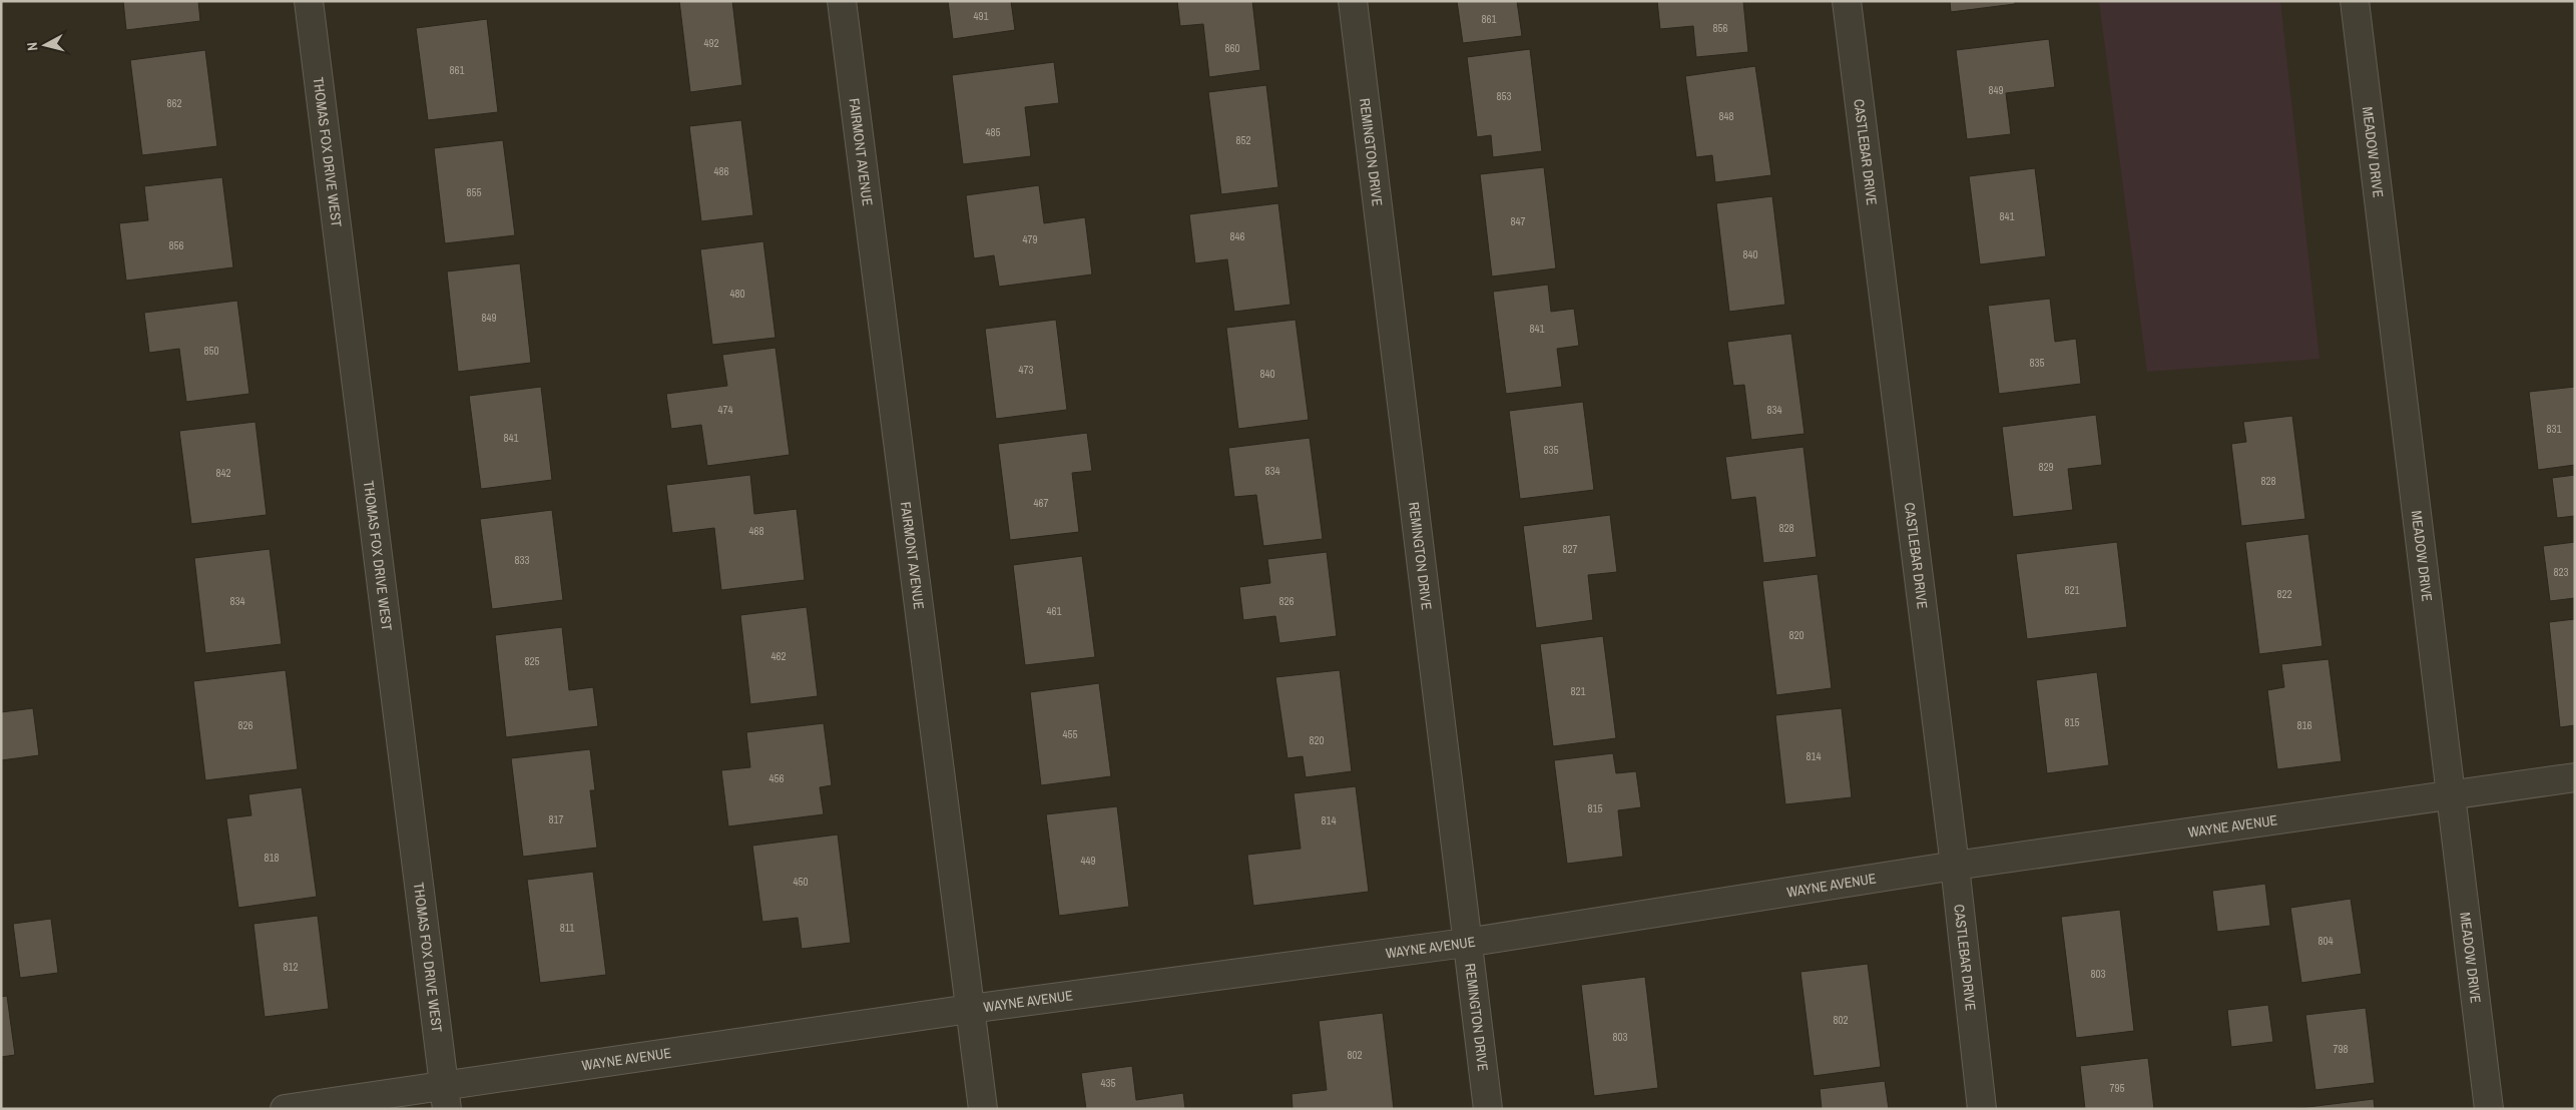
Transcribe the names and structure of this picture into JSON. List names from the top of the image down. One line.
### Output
{"streets":{"street":["THOMAS FOX DRIVE WEST","FAIRMONT AVENUE","REMINGTON DRIVE","CASTLEBAR DRIVE","MEADOW DRIVE","WAYNE AVENUE"]},"crossings":[["THOMAS FOX DRIVE WEST","WAYNE AVENUE"],["FAIRMONT AVENUE","WAYNE AVENUE"],["REMINGTON DRIVE","WAYNE AVENUE"],["CASTLEBAR DRIVE","WAYNE AVENUE"],["MEADOW DRIVE","WAYNE AVENUE"]],"house_numbers":["491","861","856","492","860","861","849","853","862","848","485","852","486","855","841","847","846","479","856","840","480","849","841","850","835","473","840","474","834","831","841","835","829","834","842","828","467","828","468","827","833","823","821","822","834","826","461","820","462","825","821","815","826","816","455","820","814","456","815","817","814","818","449","450","811","804","812","803","802","803","798","802","435","795"],"north":"left"}
